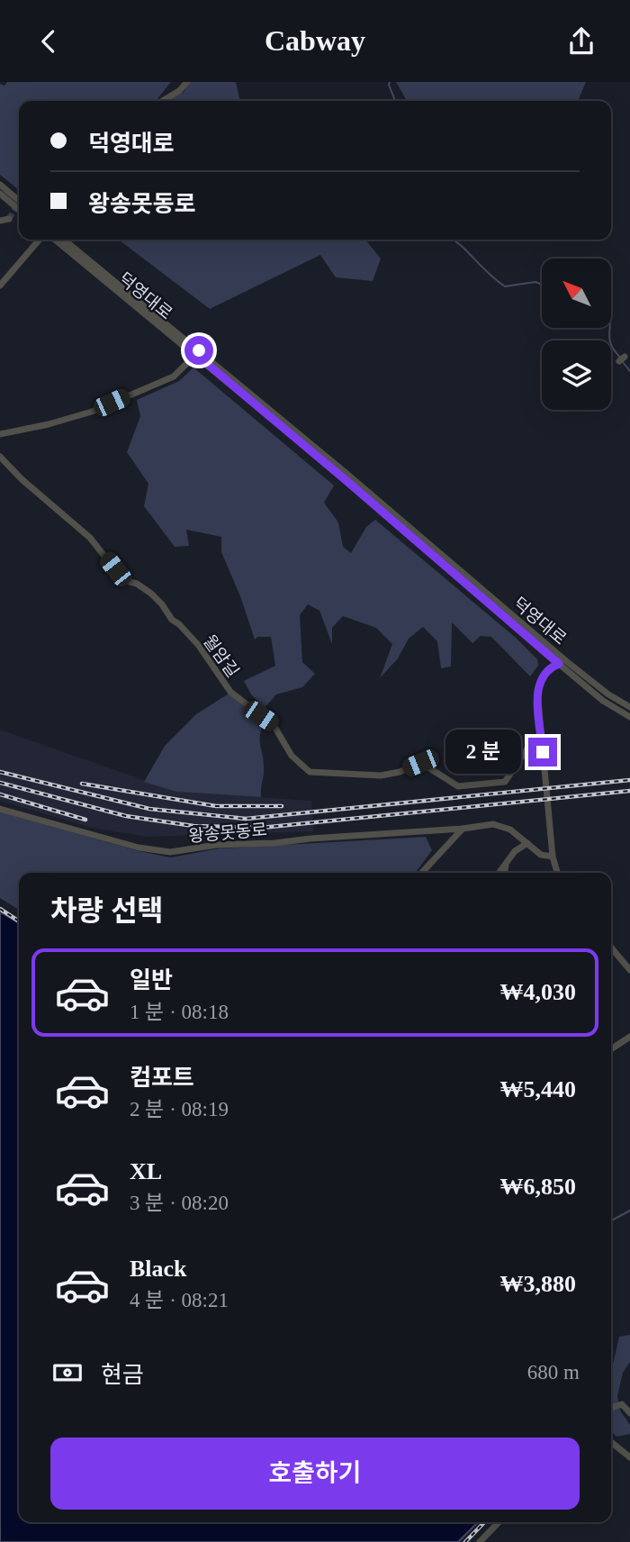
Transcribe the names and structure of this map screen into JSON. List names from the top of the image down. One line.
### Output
{"streets":{"street":["덕영대로","월암길","왕송못동로"]},"north":"top left","page":{"header":"Cabway","banner":["덕영대로","왕송못동로"],"bubble":"2 분","heading":"차량 선택","list":[{"name":"일반","note":"1 분 · 08:18","value":"₩4,030"},{"name":"컴포트","note":"2 분 · 08:19","value":"₩5,440"},{"name":"XL","note":"3 분 · 08:20","value":"₩6,850"},{"name":"Black","note":"4 분 · 08:21","value":"₩3,880"}],"pay":["현금","680 m"],"buttons":"호출하기"}}
